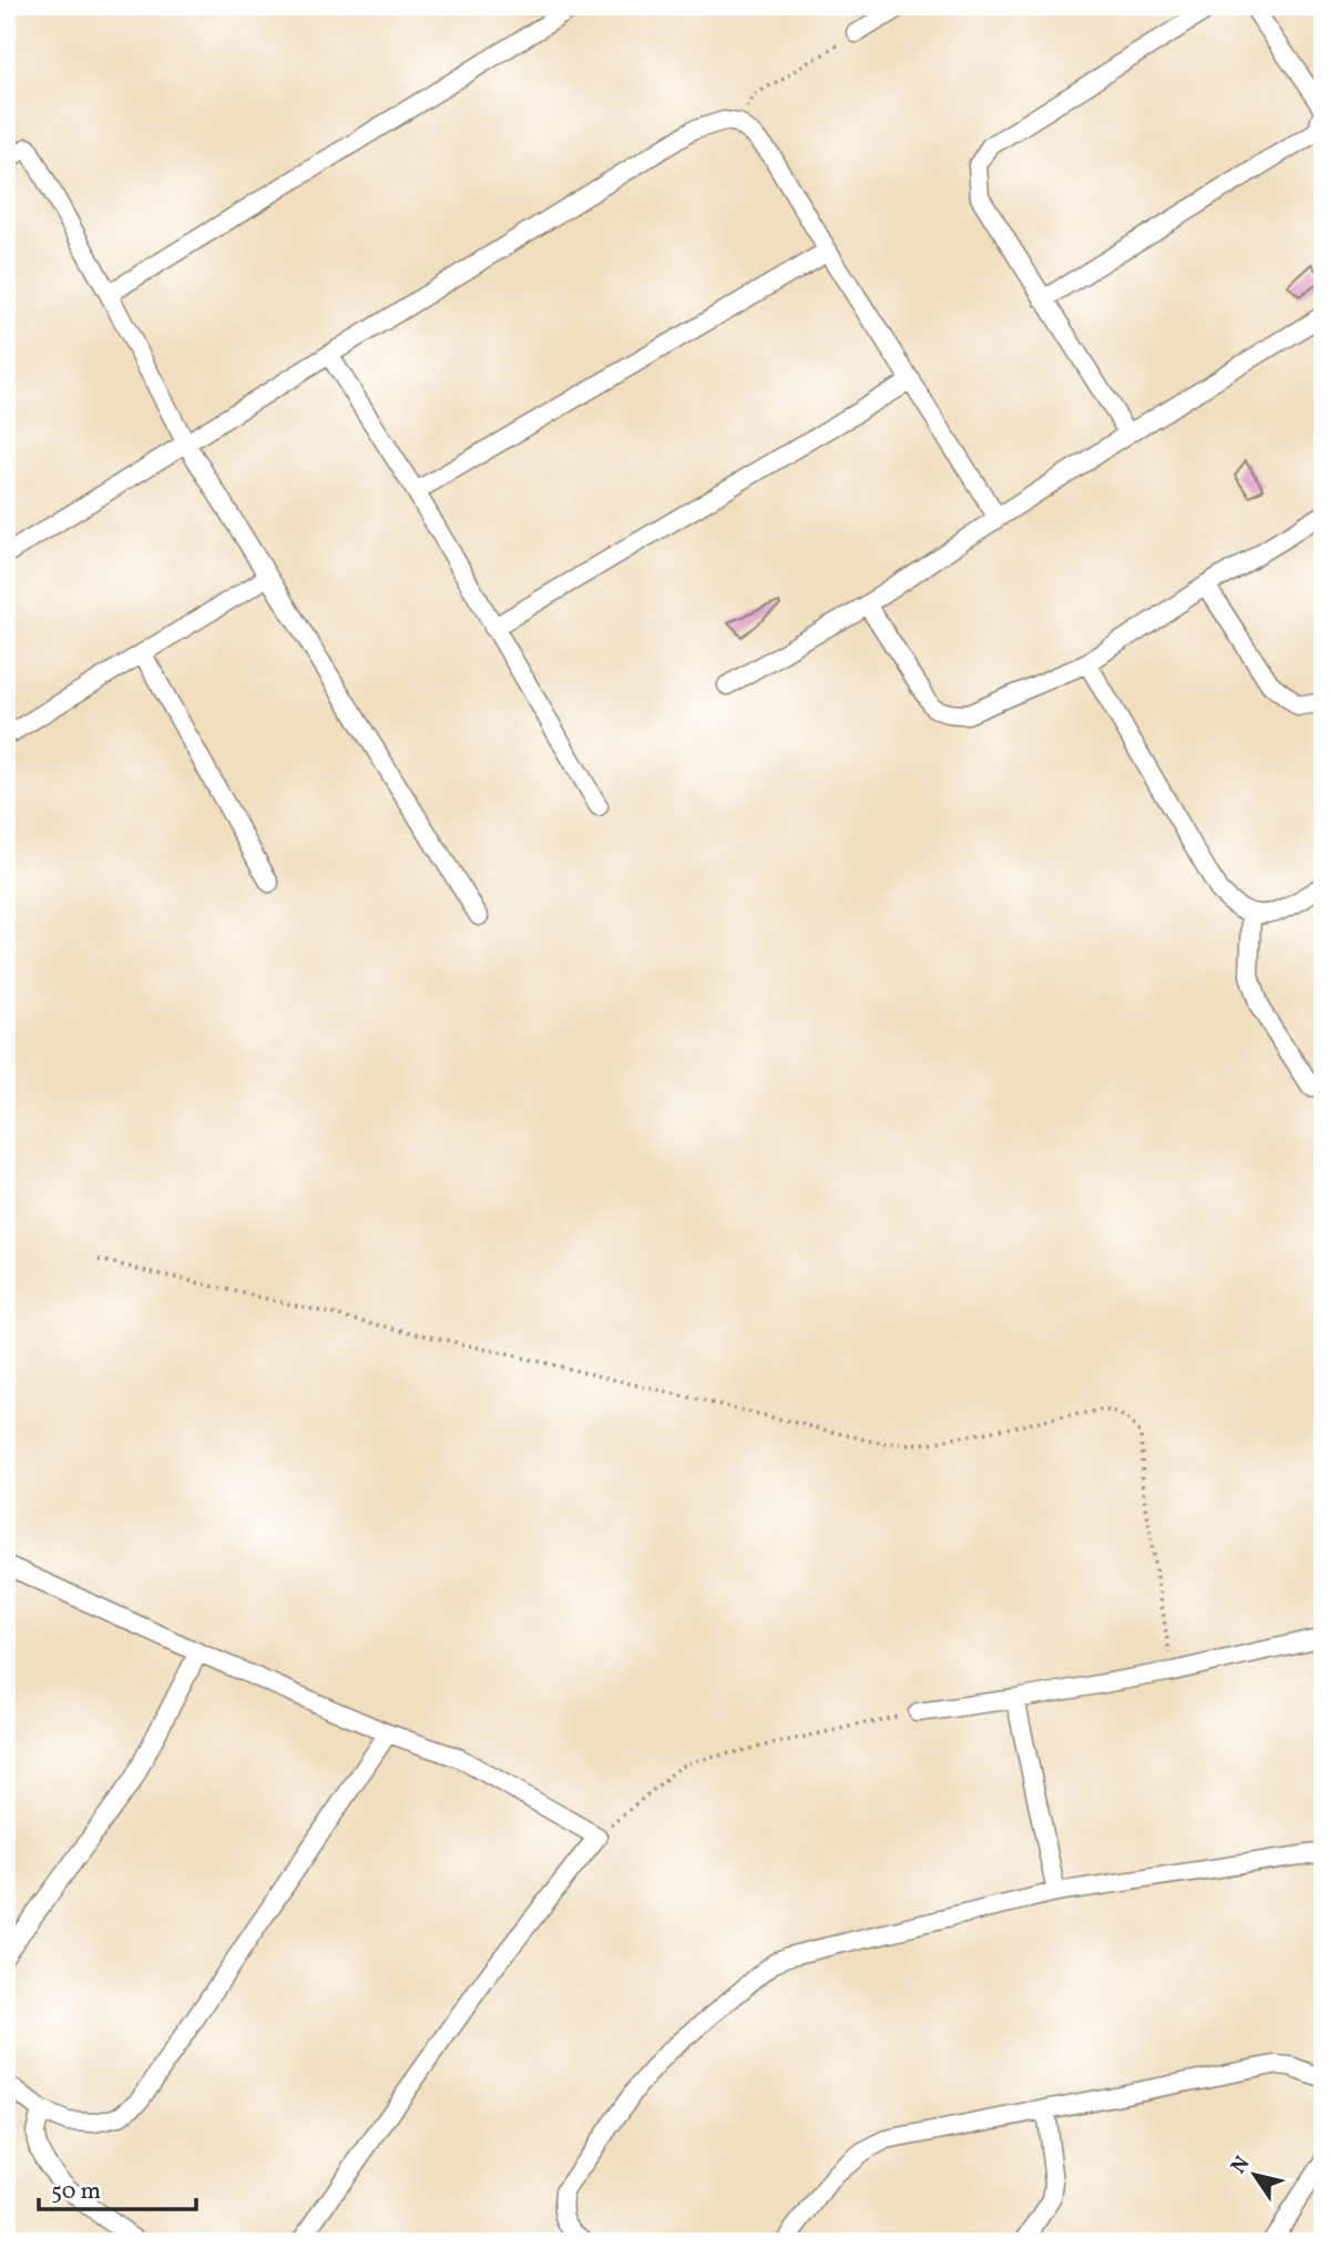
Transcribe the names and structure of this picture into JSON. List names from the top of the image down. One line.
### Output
{"scale_bar":"50 m","north":"top left"}
